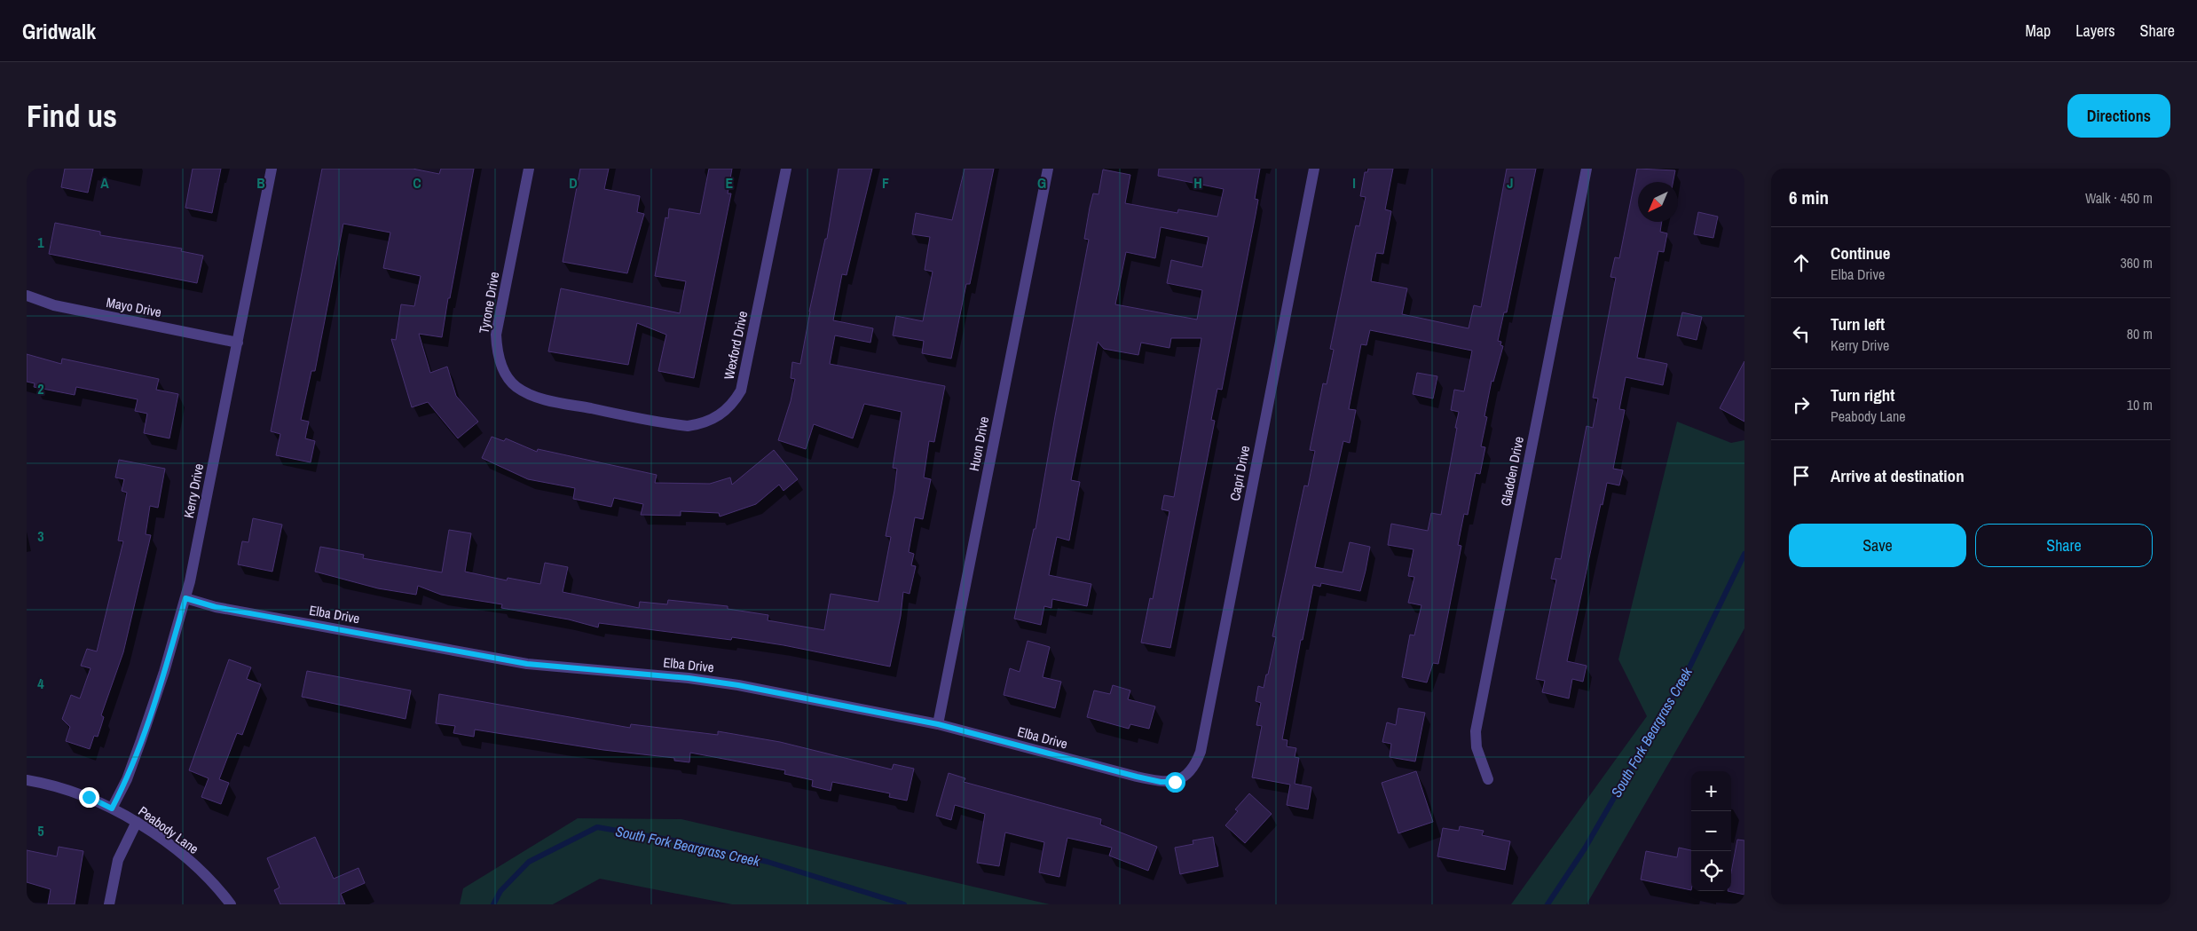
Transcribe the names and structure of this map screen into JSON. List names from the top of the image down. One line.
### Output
{"streets":{"street":["Tyrone Drive","Mayo Drive","Wexford Drive","Huon Drive","Gladden Drive","Capri Drive","Kerry Drive","Elba Drive","Peabody Lane"]},"crossings":[["Tyrone Drive","Wexford Drive"],["Mayo Drive","Kerry Drive"],["Huon Drive","Elba Drive"],["Capri Drive","Elba Drive"],["Kerry Drive","Elba Drive"],["Kerry Drive","Peabody Lane"]],"water":["South Fork Beargrass Creek"],"north":"bottom left","page":{"header":"Gridwalk","nav":["Map","Layers","Share"],"buttons":["Directions",["Save","Share"]],"title":"Find us","heading":["6 min","Walk · 450 m"],"list":[["Continue","Elba Drive","360 m"],["Turn left","Kerry Drive","80 m"],["Turn right","Peabody Lane","10 m"],"Arrive at destination"],"map_buttons":["+","−"]},"grid":{"columns":["A","B","C","D","E","F","G","H","I","J"],"rows":["1","2","3","4","5"]}}
